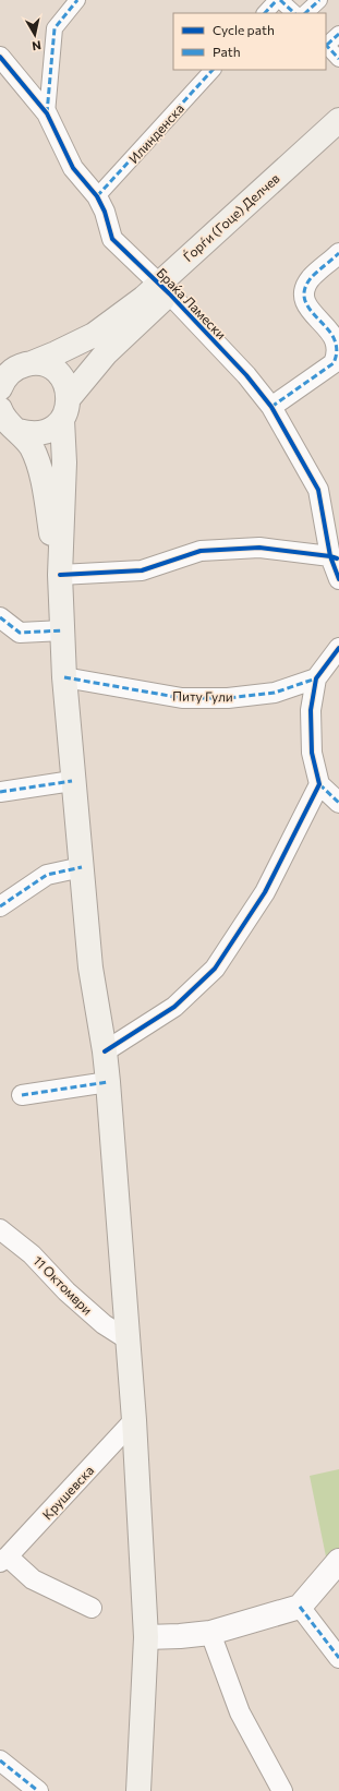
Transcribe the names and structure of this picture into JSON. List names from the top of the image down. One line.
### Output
{"streets":{"main road":["Ѓорѓи (Гоце) Делчев"],"street":["Илинденска","Браќа Ламески","Питу Гули","11 Октомври","Крушевска"]},"crossings":[["Илинденска","Браќа Ламески"],["Ѓорѓи (Гоце) Делчев","Браќа Ламески"]],"legend":["Cycle path","Path"],"north":"bottom"}
